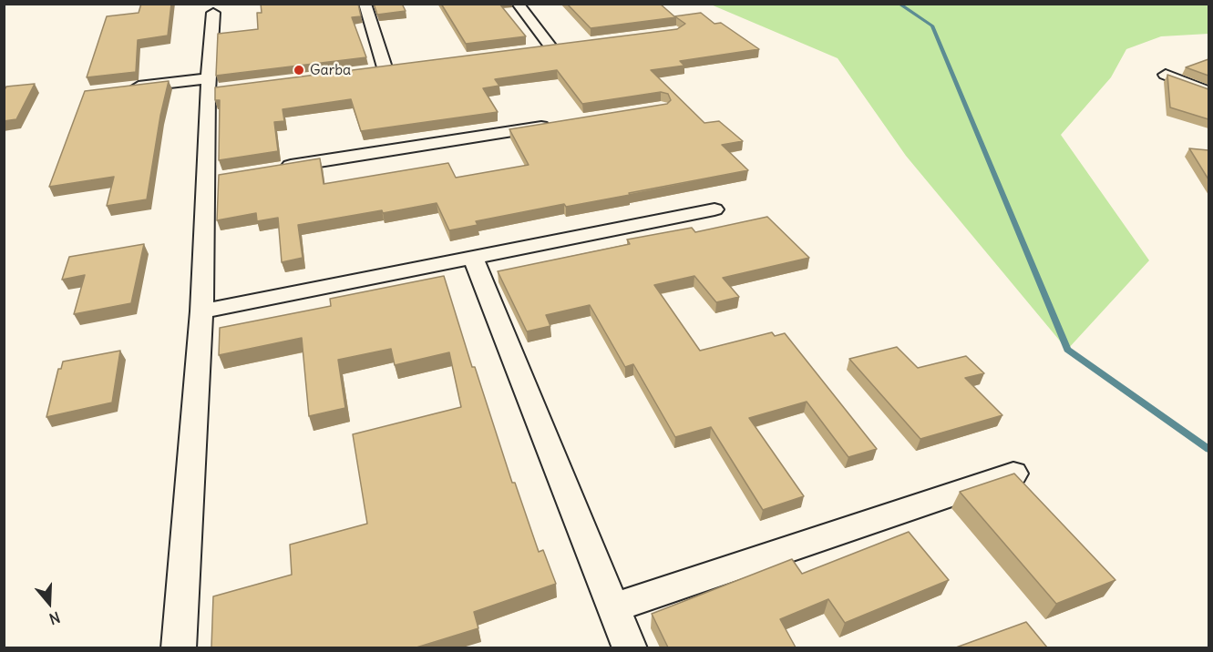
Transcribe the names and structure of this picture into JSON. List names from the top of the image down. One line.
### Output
{"places":["Garba"],"north":"bottom"}
